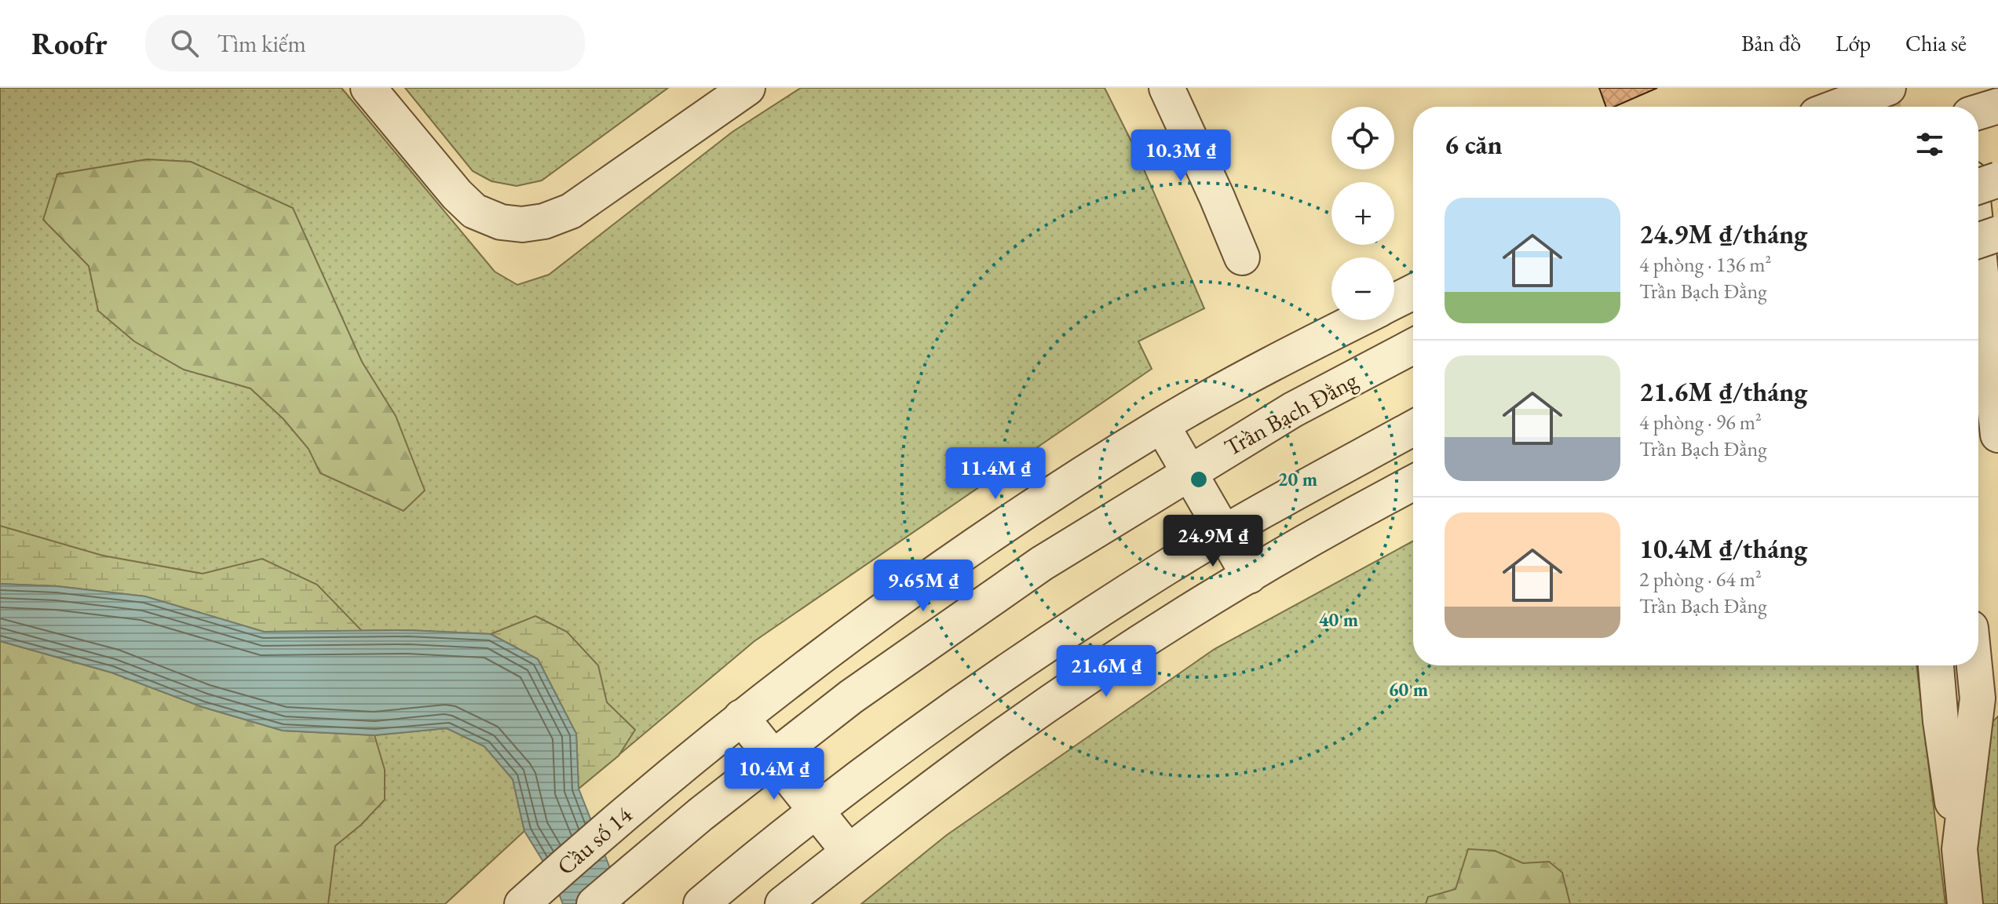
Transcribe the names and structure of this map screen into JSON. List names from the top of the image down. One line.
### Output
{"streets":{"street":["Trần Bạch Đằng","Cầu số 14"]},"crossings":[["Trần Bạch Đằng","Cầu số 14"]],"page":{"header":"Roofr","search":"Tìm kiếm","nav":["Bản đồ","Lớp","Chia sẻ"],"map_buttons":["+","−"],"heading":"6 căn","price":["10.3M ₫","11.4M ₫","24.9M ₫","9.65M ₫","21.6M ₫","10.4M ₫"],"list":[{"name":"24.9M ₫/tháng","note":"4 phòng · 136 m² · Trần Bạch Đằng"},{"name":"21.6M ₫/tháng","note":"4 phòng · 96 m² · Trần Bạch Đằng"},{"name":"10.4M ₫/tháng","note":"2 phòng · 64 m² · Trần Bạch Đằng"}]},"rings":["20 m","40 m","60 m"]}
